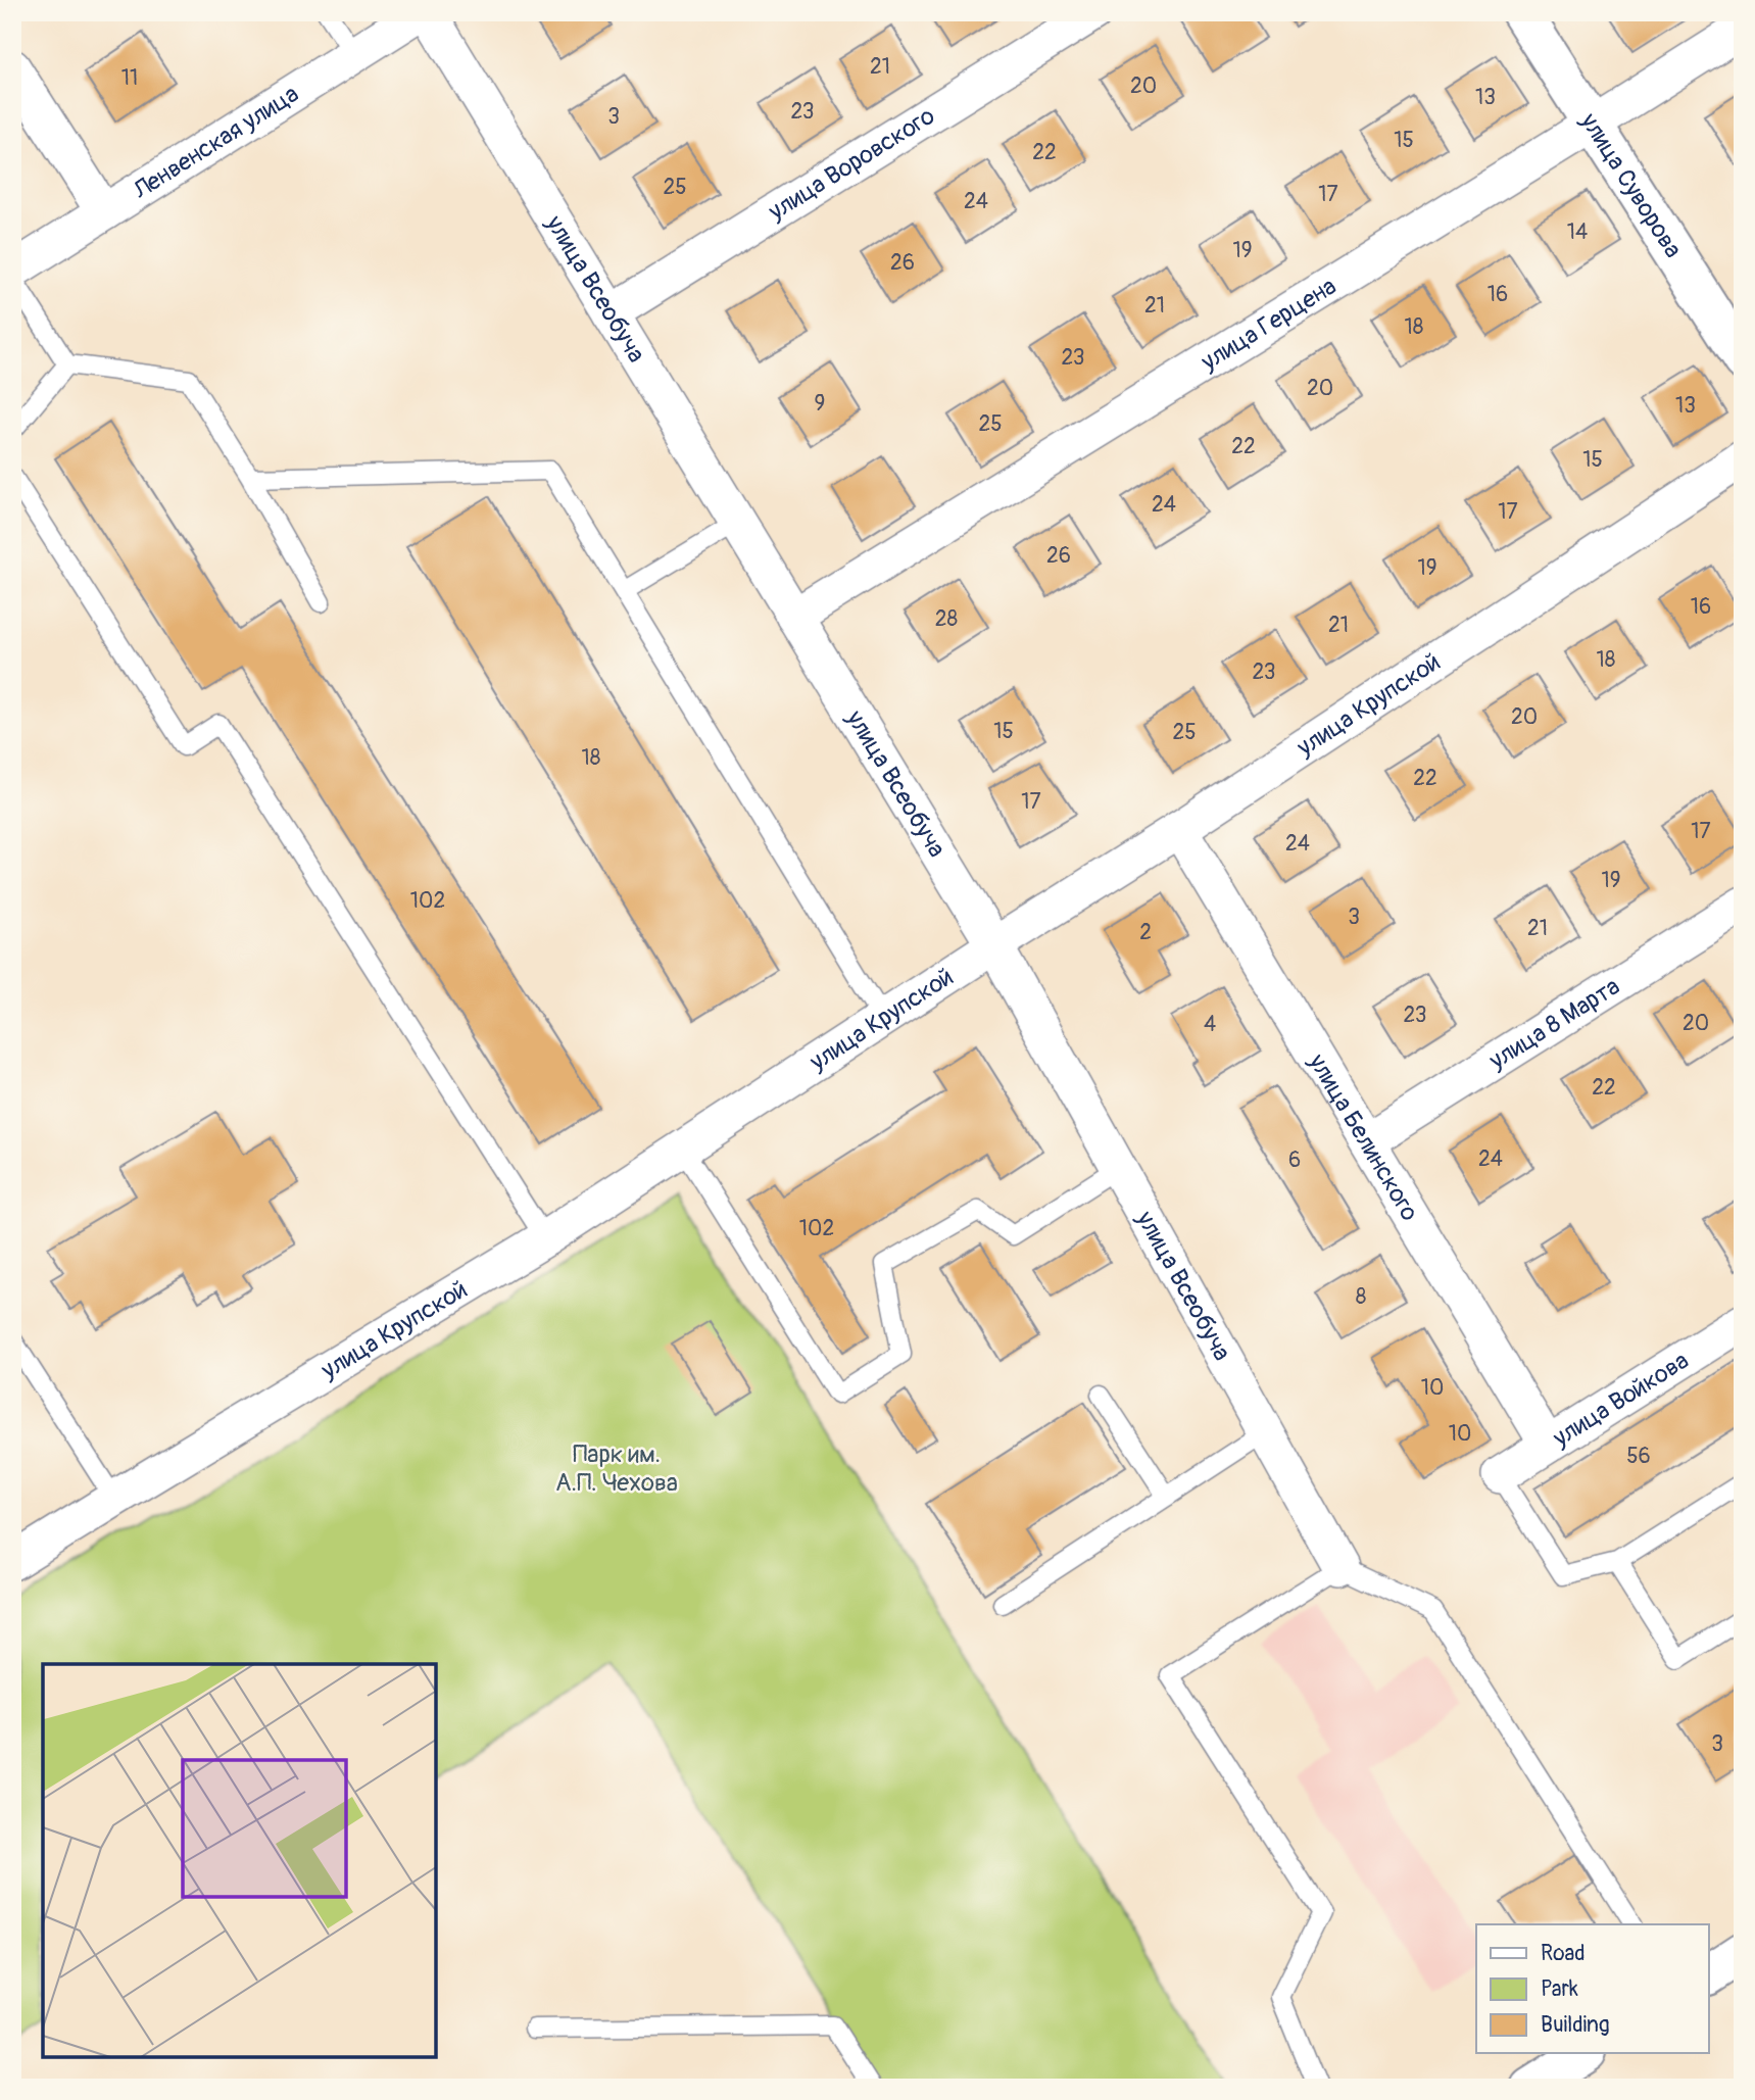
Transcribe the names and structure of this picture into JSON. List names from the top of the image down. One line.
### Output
{"streets":{"street":["Ленвенская улица","улица Воровского","улица Суворова","улица Всеобуча","улица Герцена","улица Крупской","улица 8 Марта","улица Белинского","улица Войкова"]},"crossings":[["улица Воровского","улица Всеобуча"],["улица Суворова","улица Герцена"],["улица Всеобуча","улица Герцена"],["улица Всеобуча","улица Крупской"],["улица Крупской","улица Белинского"],["улица 8 Марта","улица Белинского"],["улица Белинского","улица Войкова"]],"parks":["Парк им. А.П. Чехова"],"house_numbers":["21","11","20","13","23","3","15","22","25","17","24","14","19","26","16","21","18","23","20","9","13","25","22","15","24","17","26","19","16","28","21","18","23","20","15","25","18","22","17","17","24","19","102","3","21","2","23","20","4","22","24","6","102","8","10","10","56","3"],"legend":["Road","Park","Building"]}
